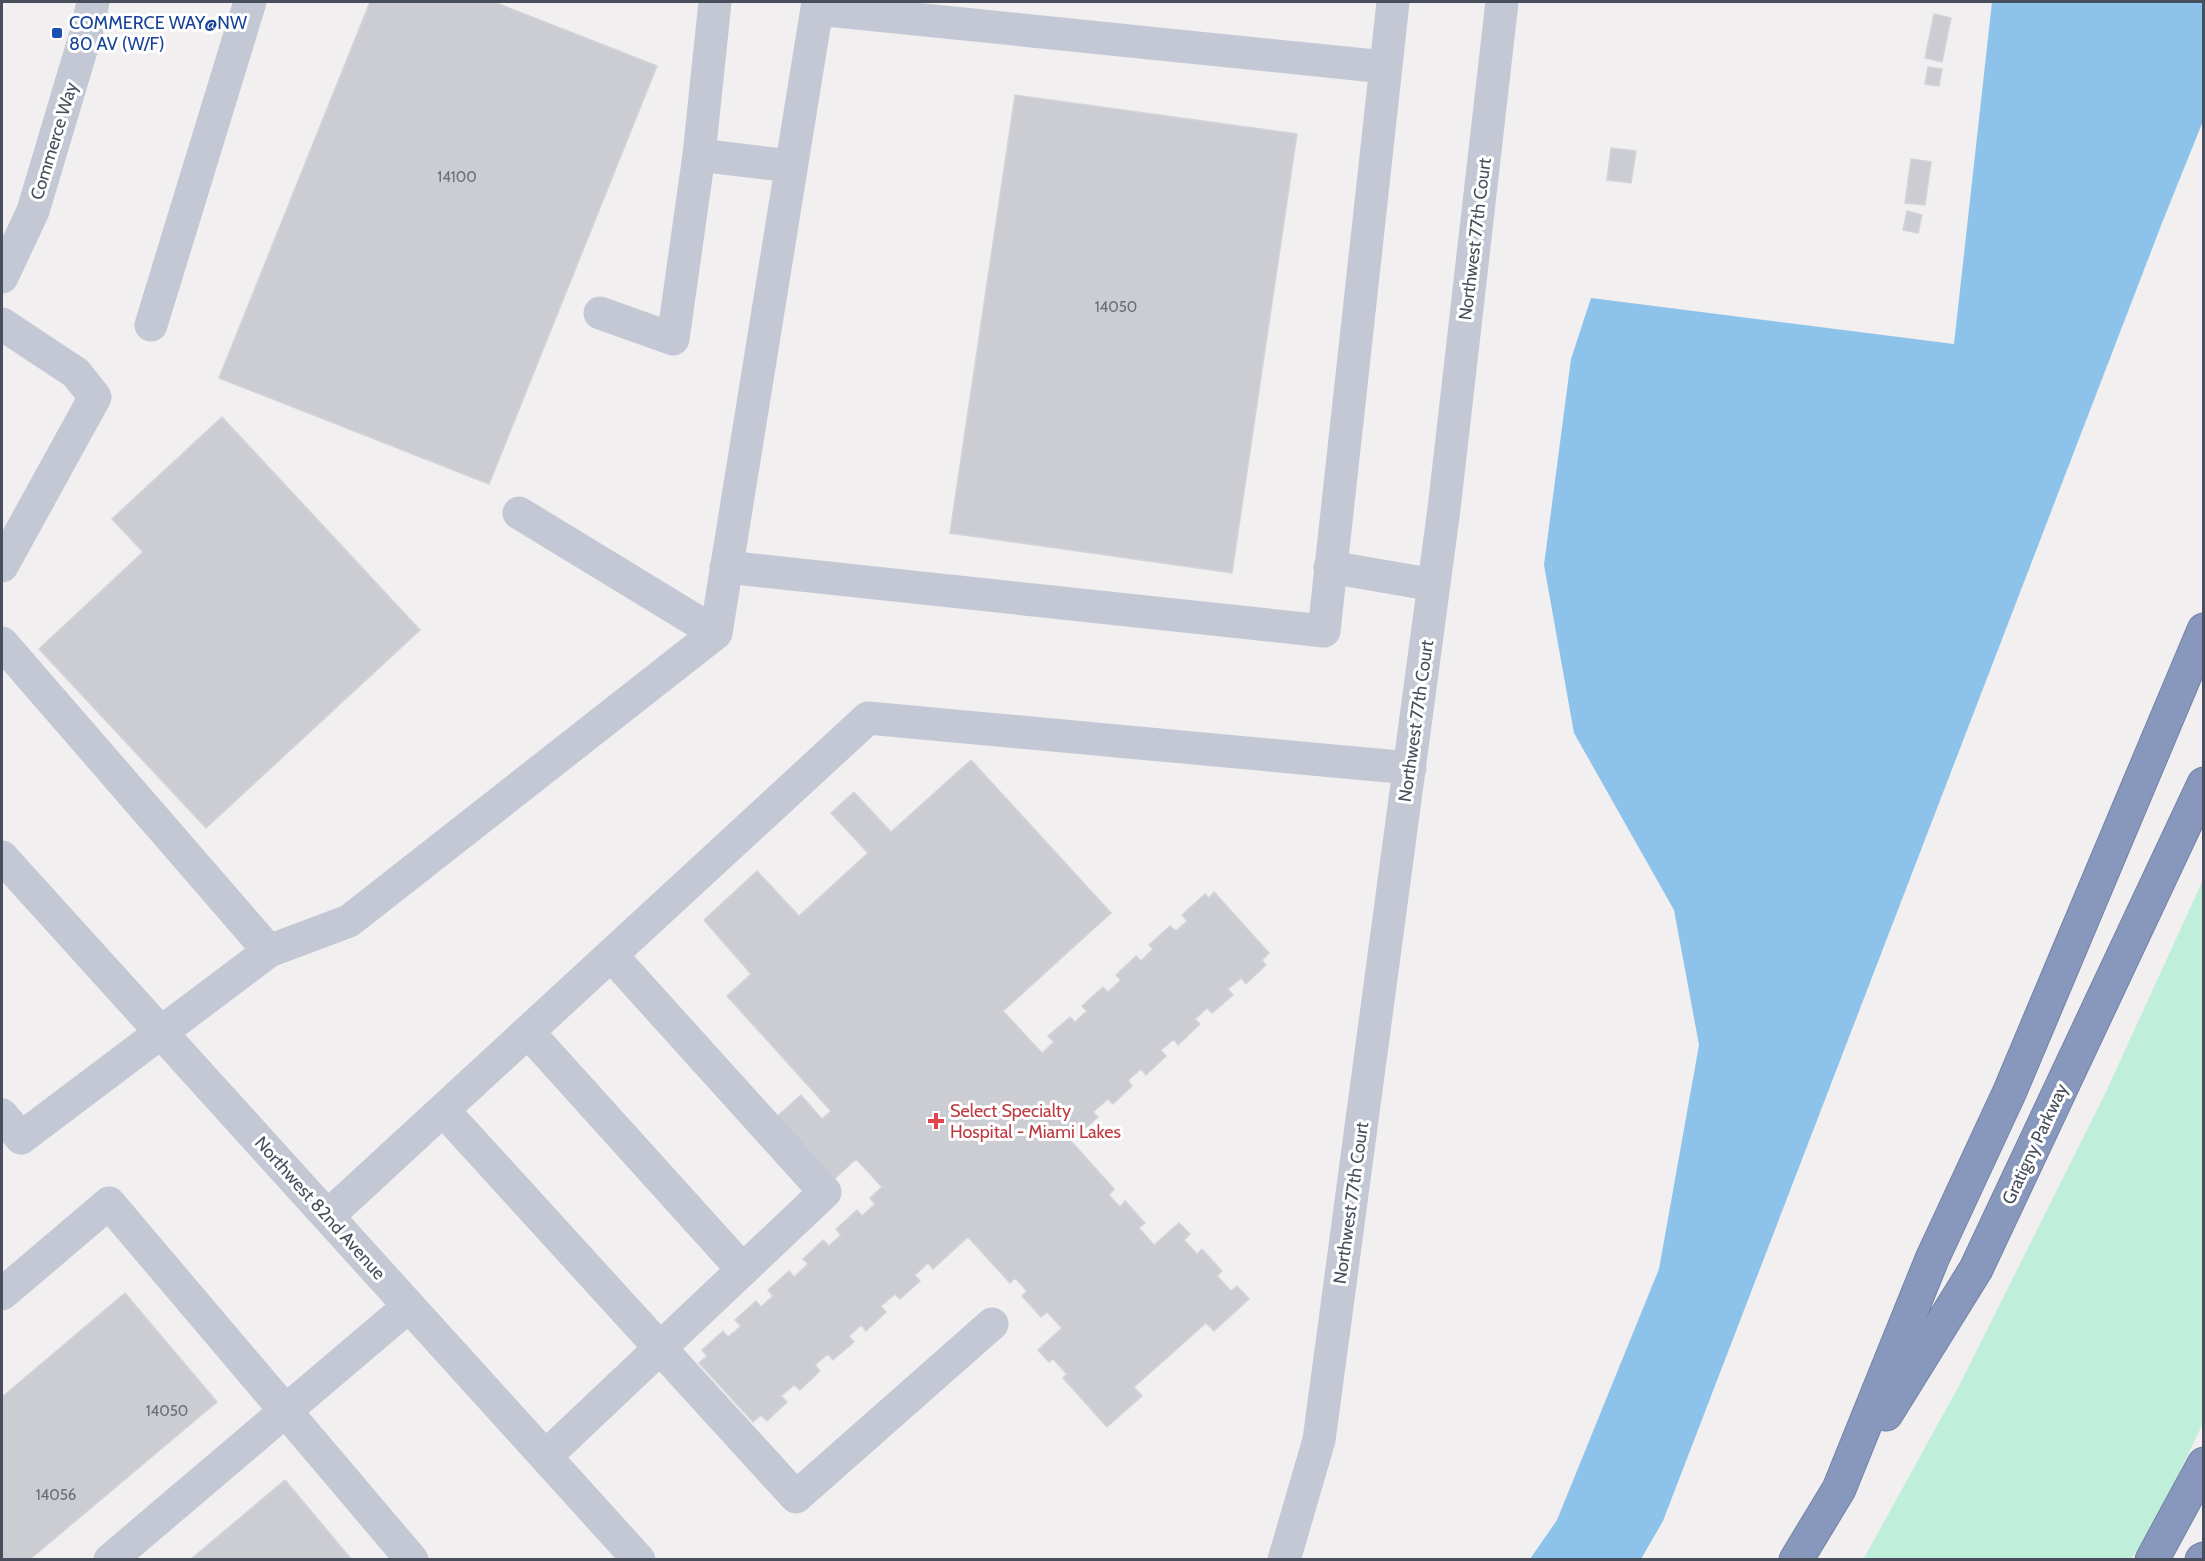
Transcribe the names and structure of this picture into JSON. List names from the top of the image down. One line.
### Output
{"streets":{"highway":["Gratigny Parkway"],"street":["Commerce Way","Northwest 77th Court","Northwest 82nd Avenue"]},"places":{"transit":["COMMERCE WAY@NW 80 AV (W/F)"],"health":["Select Specialty Hospital - Miami Lakes"]},"house_numbers":["14100","14050","14050","14056"]}
